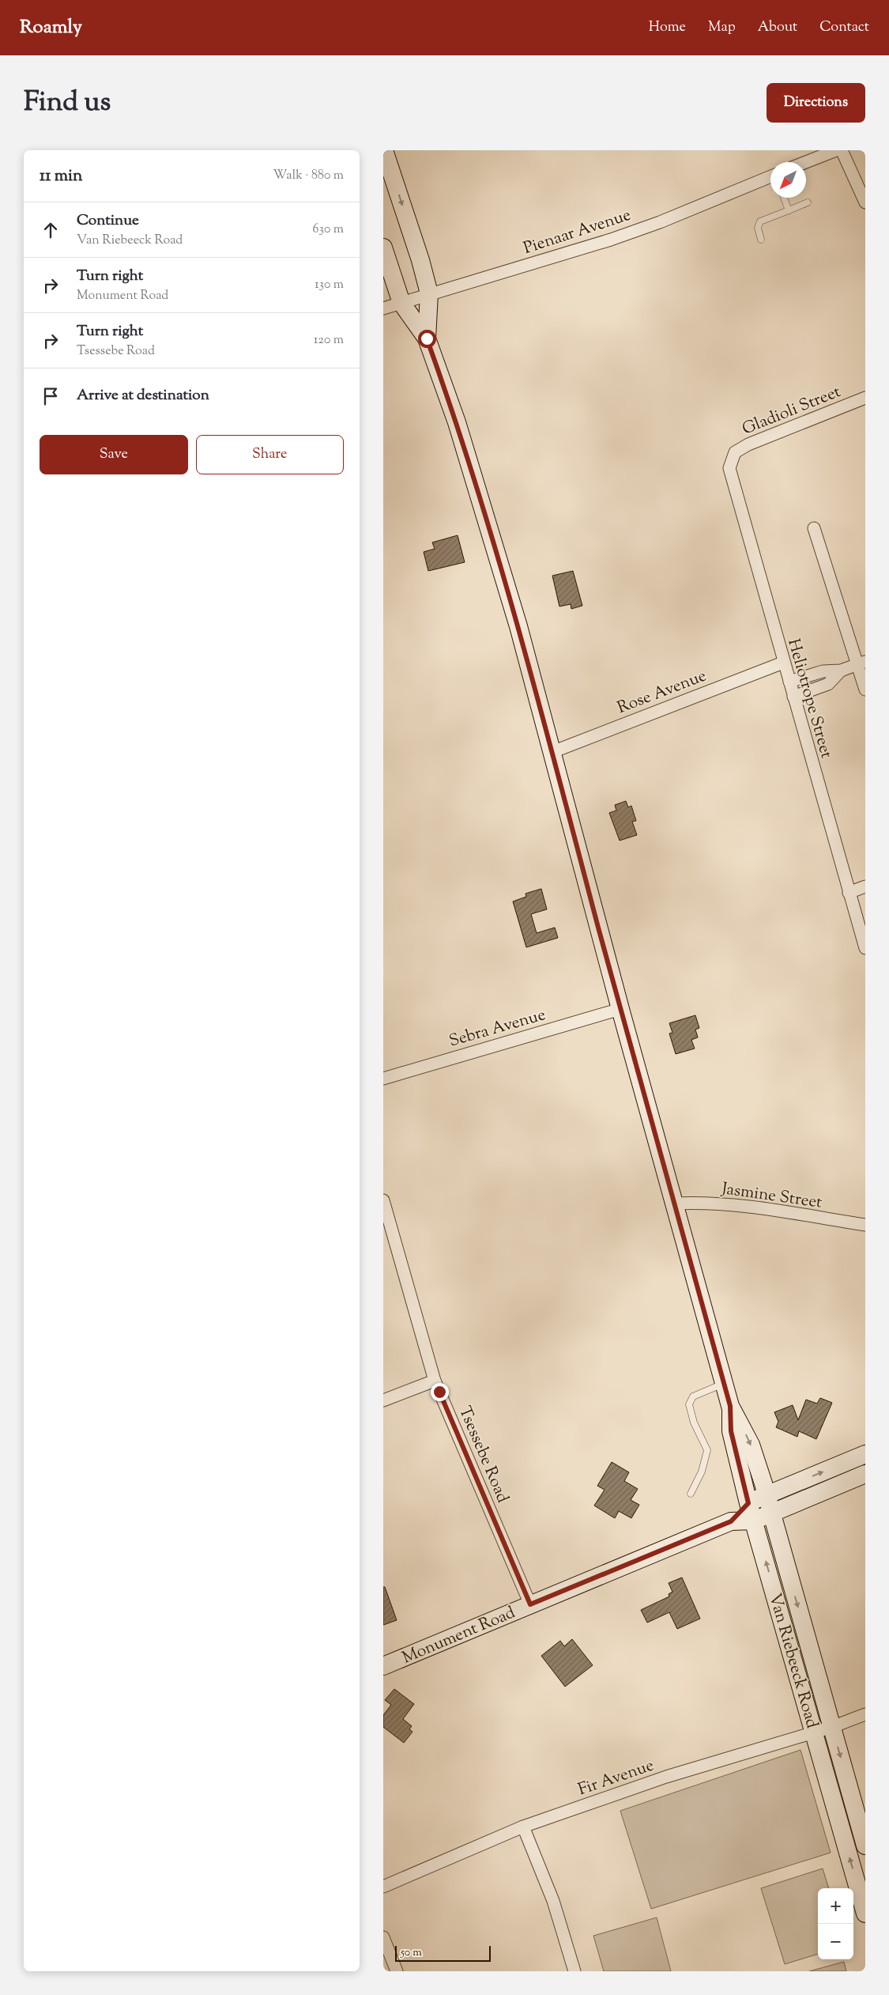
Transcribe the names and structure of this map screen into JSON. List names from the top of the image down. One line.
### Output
{"streets":{"street":["Pienaar Avenue","Gladioli Street","Rose Avenue","Heliotrope Street","Sebra Avenue","Jasmine Street","Tsessebe Road","Monument Road","Van Riebeeck Road","Fir Avenue"]},"crossings":[["Pienaar Avenue","Van Riebeeck Road"],["Gladioli Street","Heliotrope Street"],["Rose Avenue","Heliotrope Street"],["Rose Avenue","Van Riebeeck Road"],["Sebra Avenue","Van Riebeeck Road"],["Jasmine Street","Van Riebeeck Road"],["Tsessebe Road","Monument Road"],["Monument Road","Van Riebeeck Road"],["Van Riebeeck Road","Fir Avenue"]],"scale_bar":"50 m","north":"bottom left","page":{"header":"Roamly","nav":["Home","Map","About","Contact"],"title":"Find us","buttons":["Directions",["Save","Share"]],"heading":["11 min","Walk · 880 m"],"list":[["Continue","Van Riebeeck Road","630 m"],["Turn right","Monument Road","130 m"],["Turn right","Tsessebe Road","120 m"],"Arrive at destination"],"map_buttons":["+","−"],"scale":"50 m"}}
